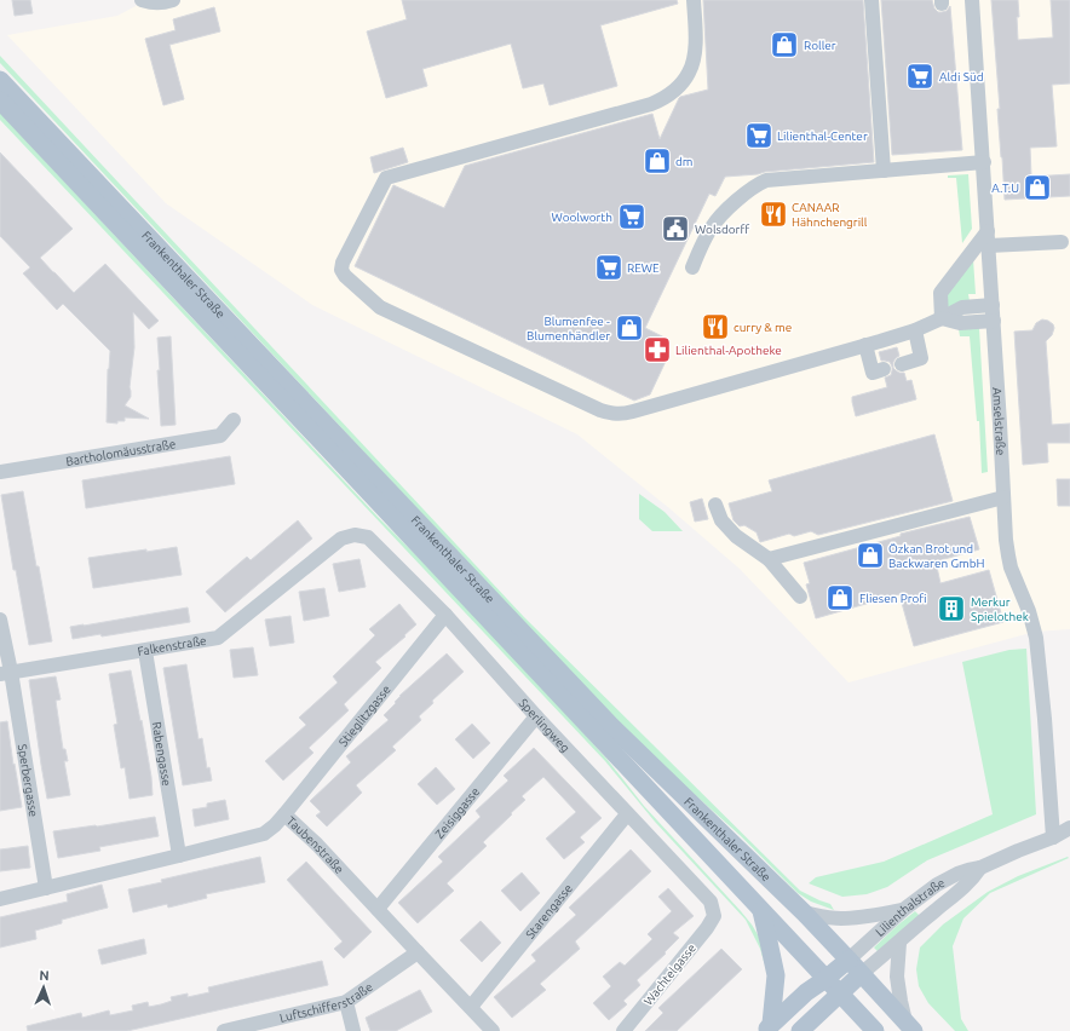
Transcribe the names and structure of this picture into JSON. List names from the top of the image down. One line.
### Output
{"streets":{"main road":["Frankenthaler Straße"],"street":["Amselstraße","Bartholomäusstraße","Falkenstraße","Stieglitzgasse","Sperlingweg","Rabengasse","Sperbergasse","Zeisiggasse","Taubenstraße","Lilienthalstraße","Starengasse","Wachtelgasse","Luftschifferstraße"]},"crossings":[["Frankenthaler Straße","Lilienthalstraße"],["Amselstraße","Lilienthalstraße"],["Falkenstraße","Sperlingweg"],["Falkenstraße","Rabengasse"],["Falkenstraße","Sperbergasse"],["Stieglitzgasse","Sperlingweg"],["Stieglitzgasse","Taubenstraße"],["Sperlingweg","Zeisiggasse"],["Sperlingweg","Starengasse"],["Sperlingweg","Wachtelgasse"],["Rabengasse","Taubenstraße"],["Sperbergasse","Taubenstraße"],["Zeisiggasse","Taubenstraße"],["Taubenstraße","Starengasse"],["Taubenstraße","Luftschifferstraße"]],"places":{"shop":["Roller","dm","A.T.U","Blumenfee - Blumenhändler","Özkan Brot und Backwaren GmbH","Fliesen Profi"],"supermarket":["Aldi Süd","Lilienthal-Center","Woolworth","REWE"],"restaurant":["CANAAR Hähnchengrill","curry & me"],"public building":["Wolsdorff"],"pharmacy":["Lilienthal-Apotheke"],"building":["Merkur Spielothek"]},"north":"top"}
